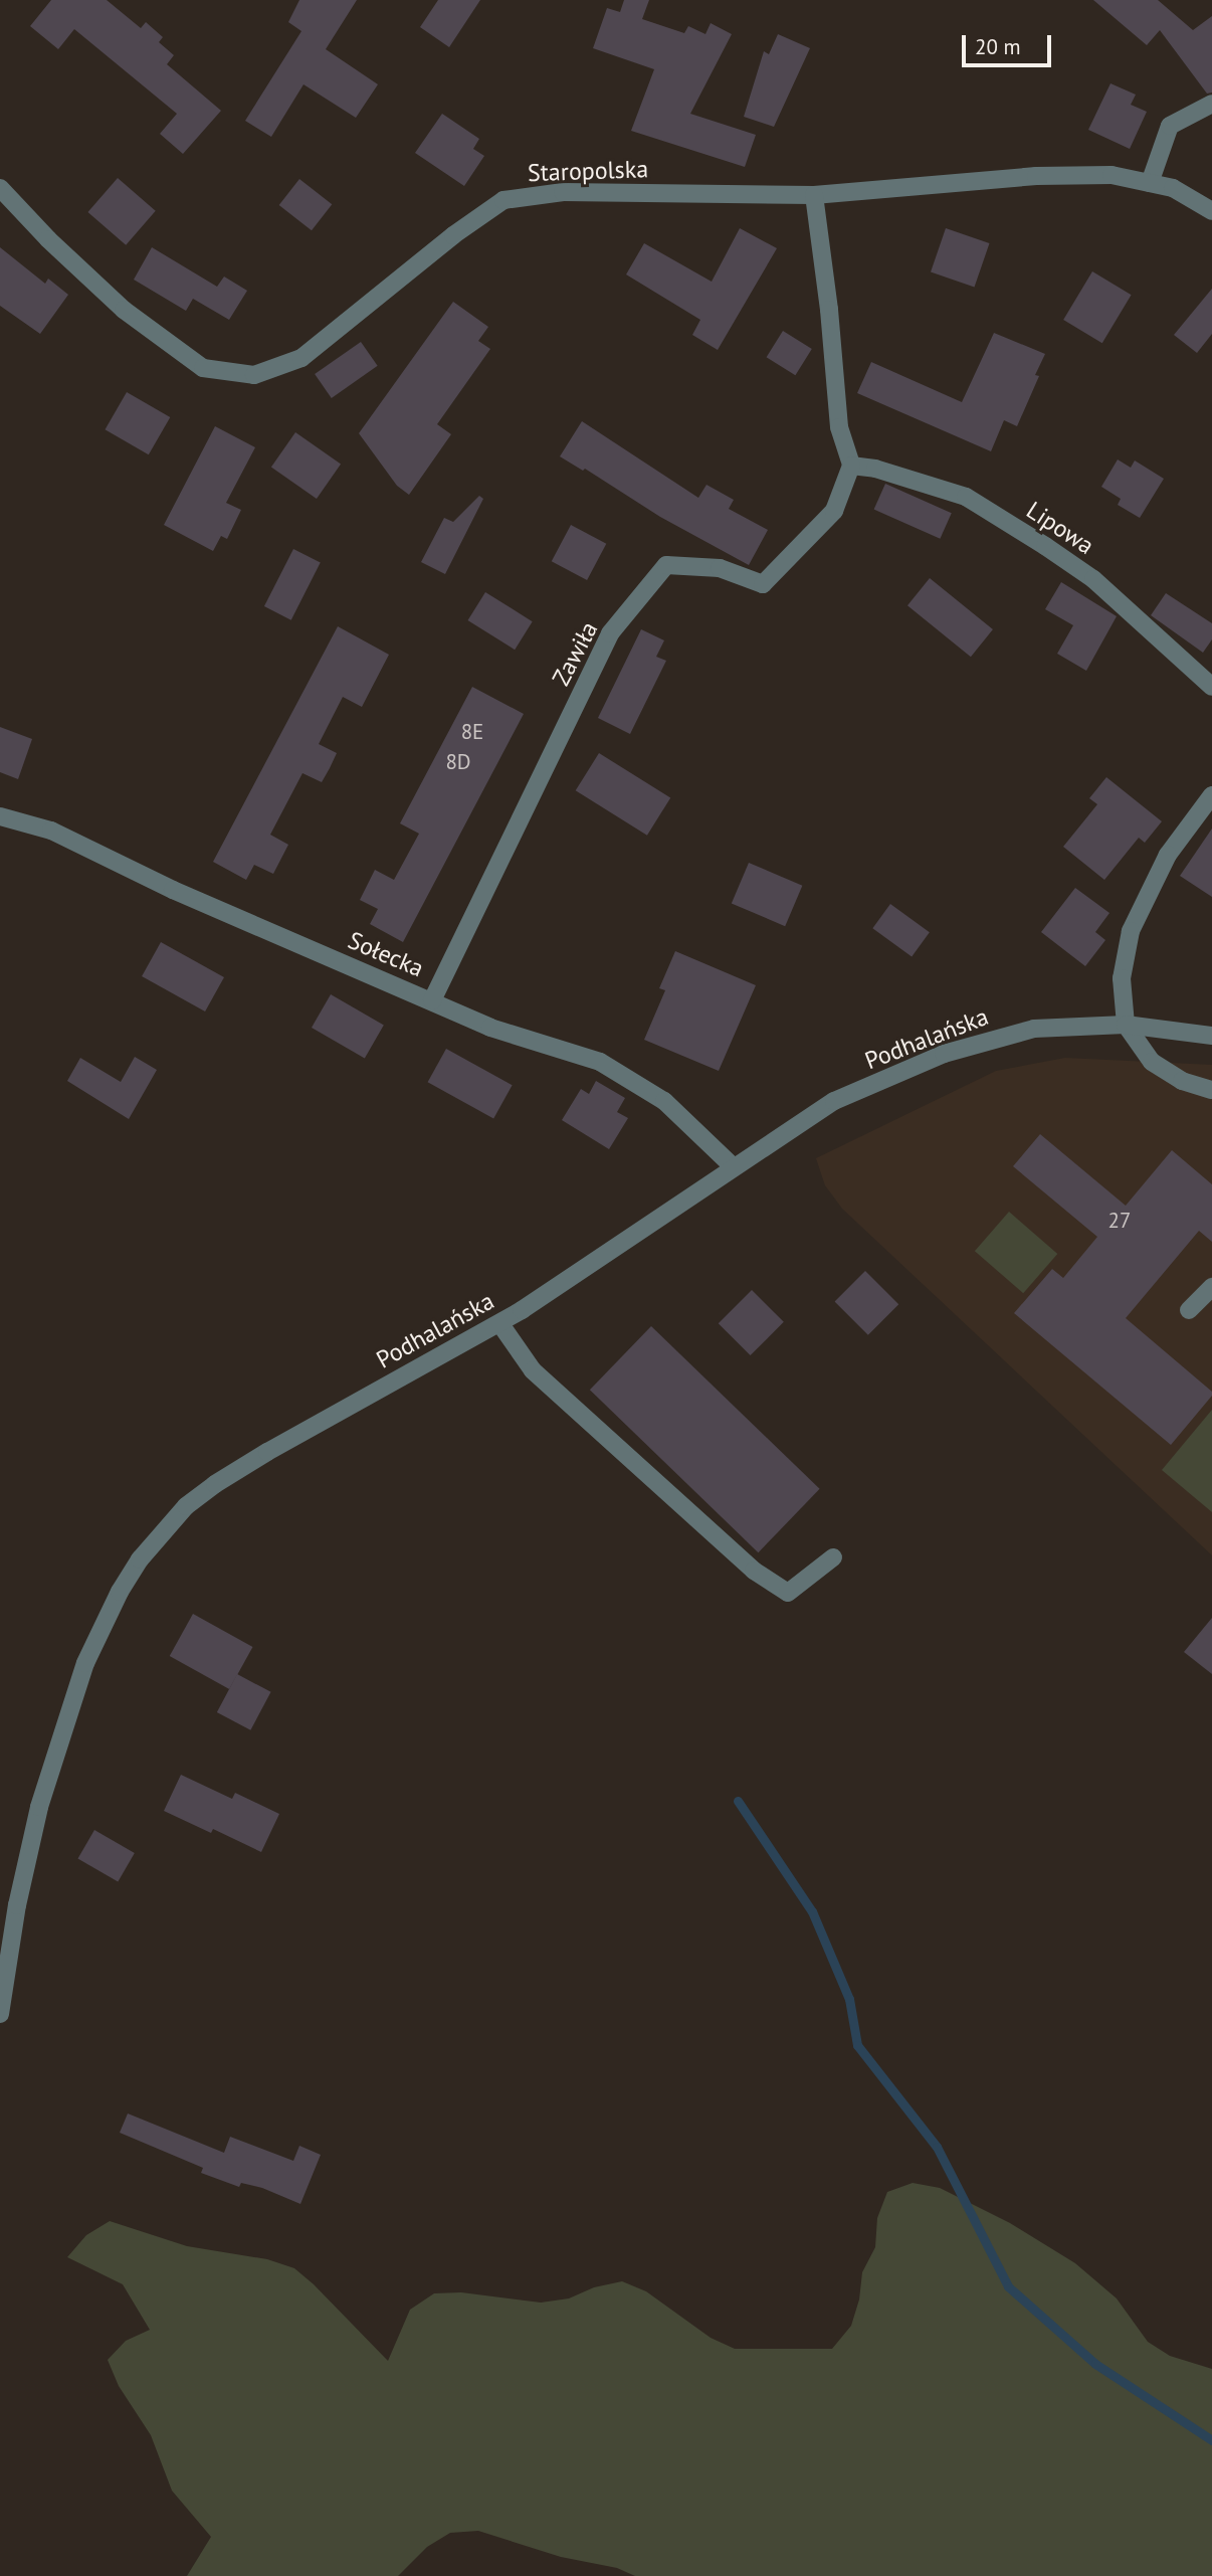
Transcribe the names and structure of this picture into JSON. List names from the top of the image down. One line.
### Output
{"streets":{"street":["Staropolska","Lipowa","Zawiła","Sołecka","Podhalańska"]},"crossings":[["Lipowa","Zawiła"],["Zawiła","Sołecka"],["Sołecka","Podhalańska"]],"house_numbers":["8E","8D","27"],"scale_bar":"20 m"}
